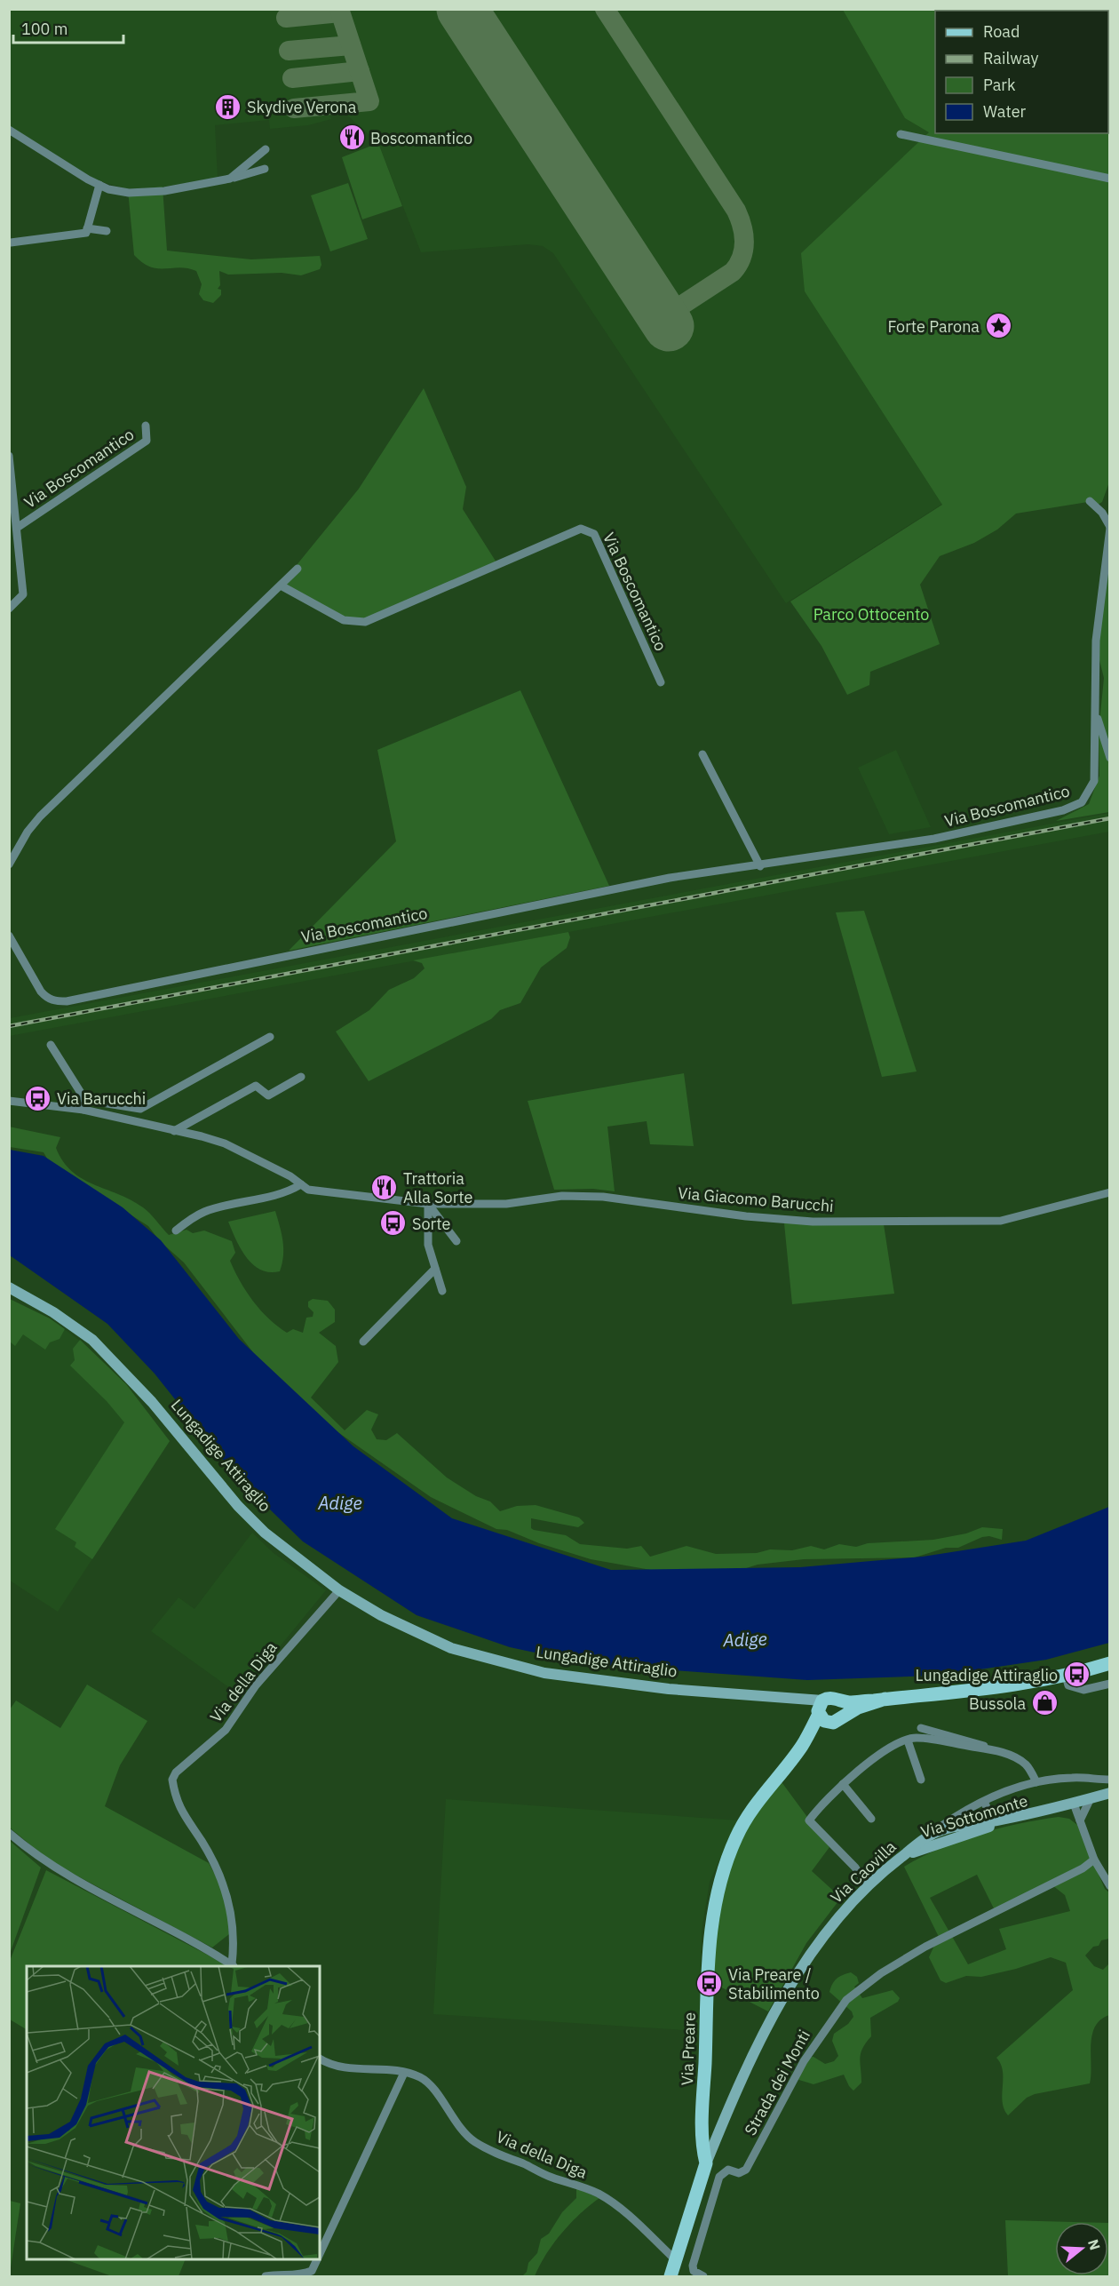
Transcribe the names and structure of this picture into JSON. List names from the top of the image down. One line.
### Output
{"streets":{"main road":["Lungadige Attiraglio","Via Preare"],"street":["Via Boscomantico","Via Giacomo Barucchi","Via della Diga","Via Sottomonte","Via Caovilla","Strada dei Monti"]},"crossings":[["Lungadige Attiraglio","Via della Diga"],["Lungadige Attiraglio","Via Preare"],["Via della Diga","Via Preare"],["Via Sottomonte","Via Caovilla"],["Via Caovilla","Via Preare"]],"water":["Adige"],"parks":["Parco Ottocento"],"places":{"building":["Skydive Verona"],"restaurant":["Boscomantico","Trattoria Alla Sorte"],"place":["Forte Parona"],"bus stop":["Via Barucchi","Sorte","Lungadige Attiraglio","Via Preare / Stabilimento"],"shop":["Bussola"]},"legend":["Road","Railway","Park","Water"],"scale_bar":"100 m","north":"right"}
